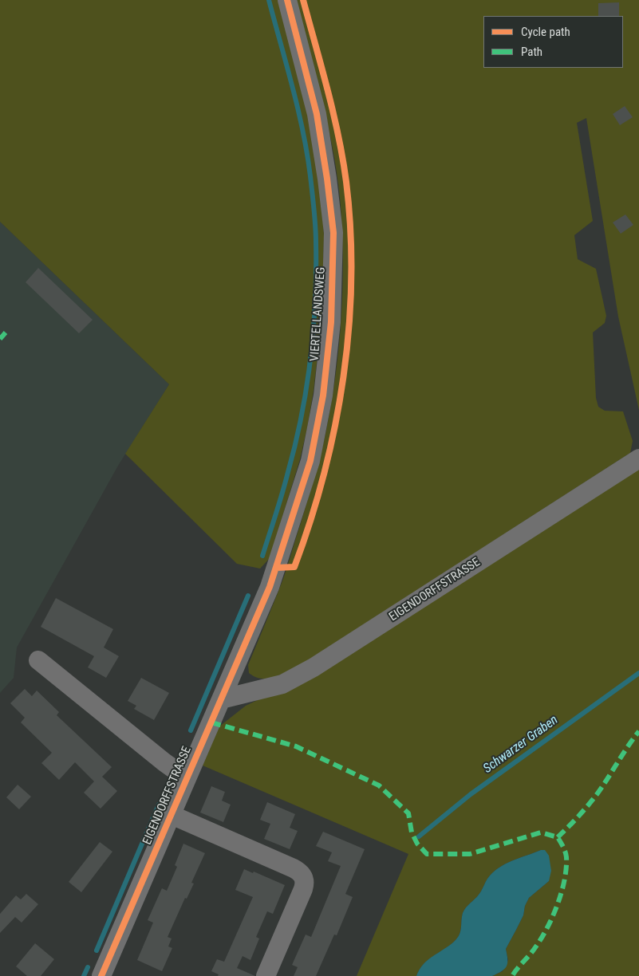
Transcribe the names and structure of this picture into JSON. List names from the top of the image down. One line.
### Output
{"streets":{"street":["VIERTELLANDSWEG","EIGENDORFFSTRASSE"]},"crossings":[["VIERTELLANDSWEG","EIGENDORFFSTRASSE"]],"water":["Schwarzer Graben"],"legend":["Cycle path","Path"]}
